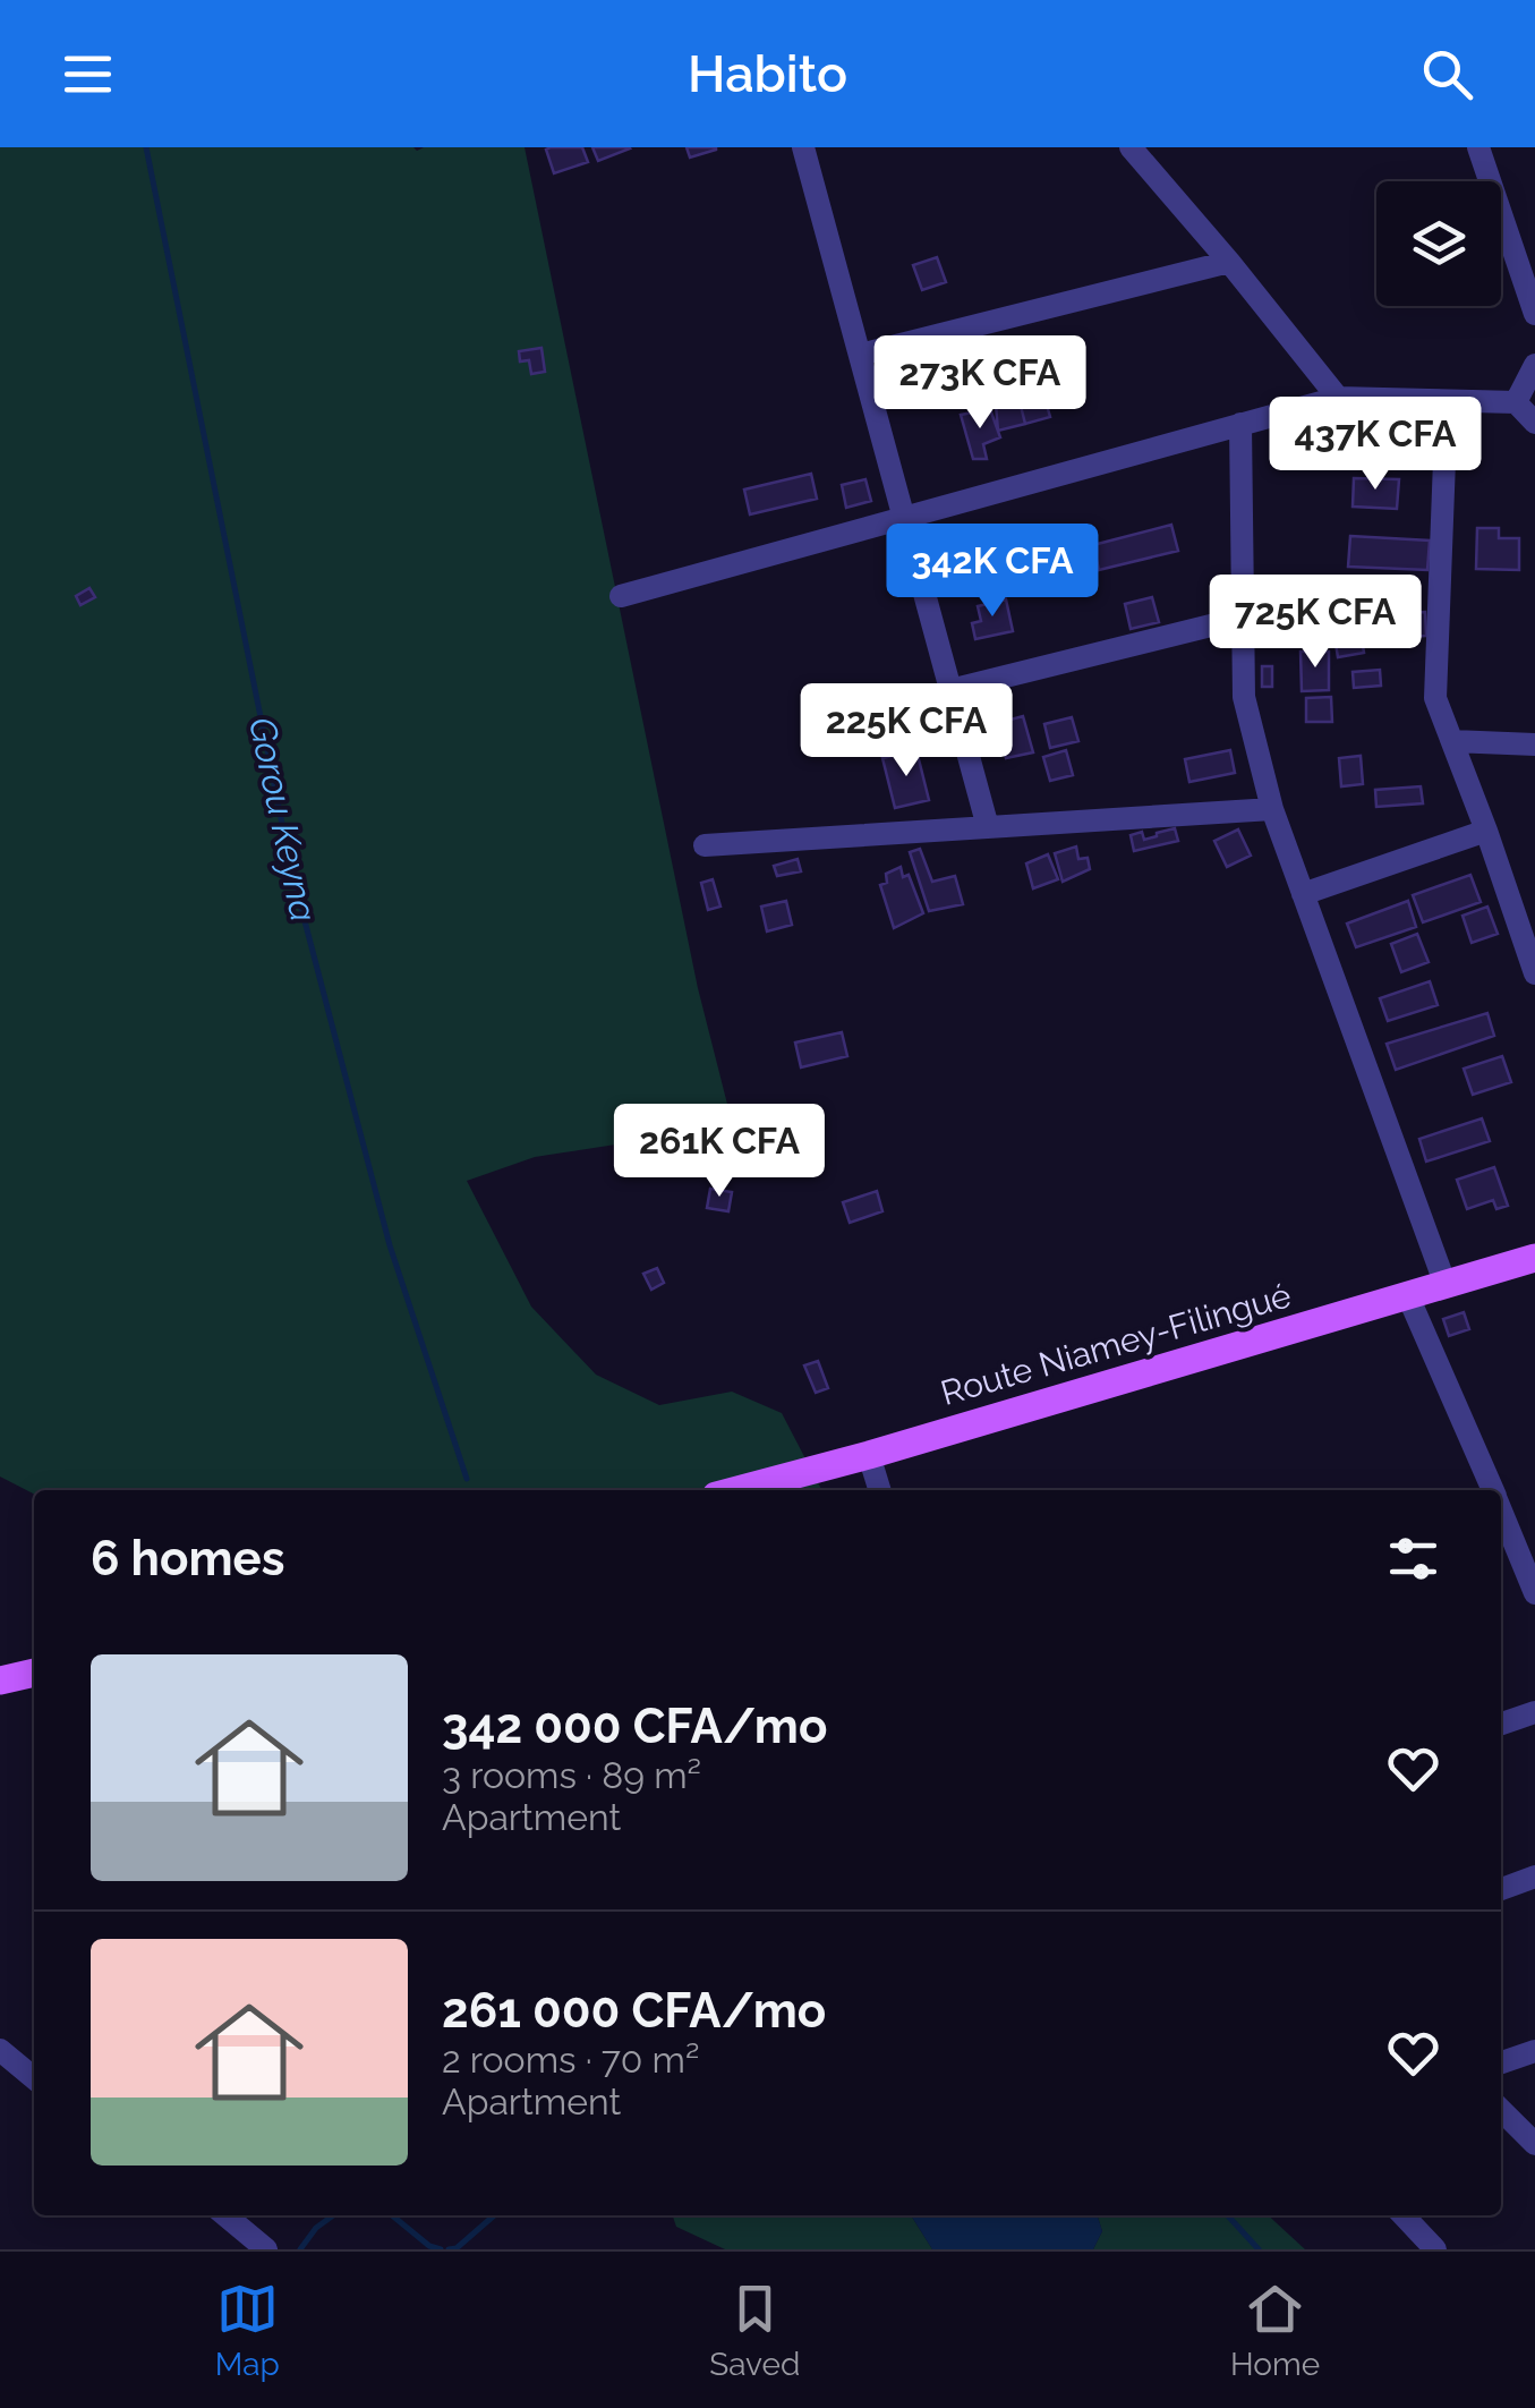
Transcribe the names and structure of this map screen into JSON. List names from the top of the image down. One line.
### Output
{"streets":{"main road":["Route Niamey-Filingué"]},"water":["Gorou Keyna"],"page":{"header":"Habito","price":["273K CFA","437K CFA","342K CFA","725K CFA","225K CFA","261K CFA"],"heading":"6 homes","list":[{"name":"342 000 CFA/mo","note":"3 rooms · 89 m² · Apartment"},{"name":"261 000 CFA/mo","note":"2 rooms · 70 m² · Apartment"}],"tabs":["Map","Saved","Home"]}}
